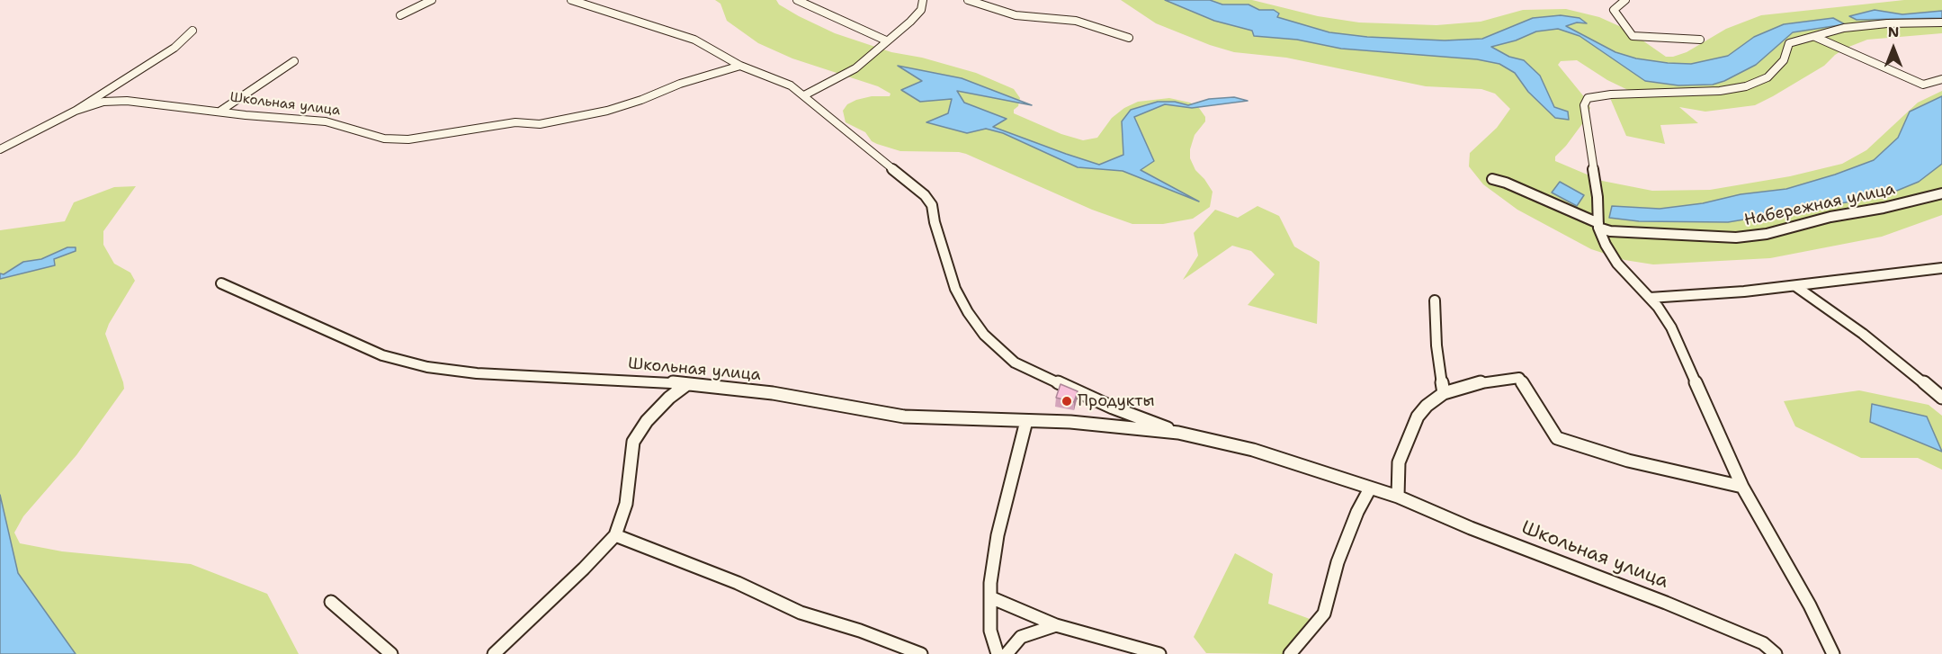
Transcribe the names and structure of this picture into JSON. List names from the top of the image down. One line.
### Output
{"streets":{"street":["Школьная улица","Набережная улица"]},"places":["Продукты"],"north":"top"}
